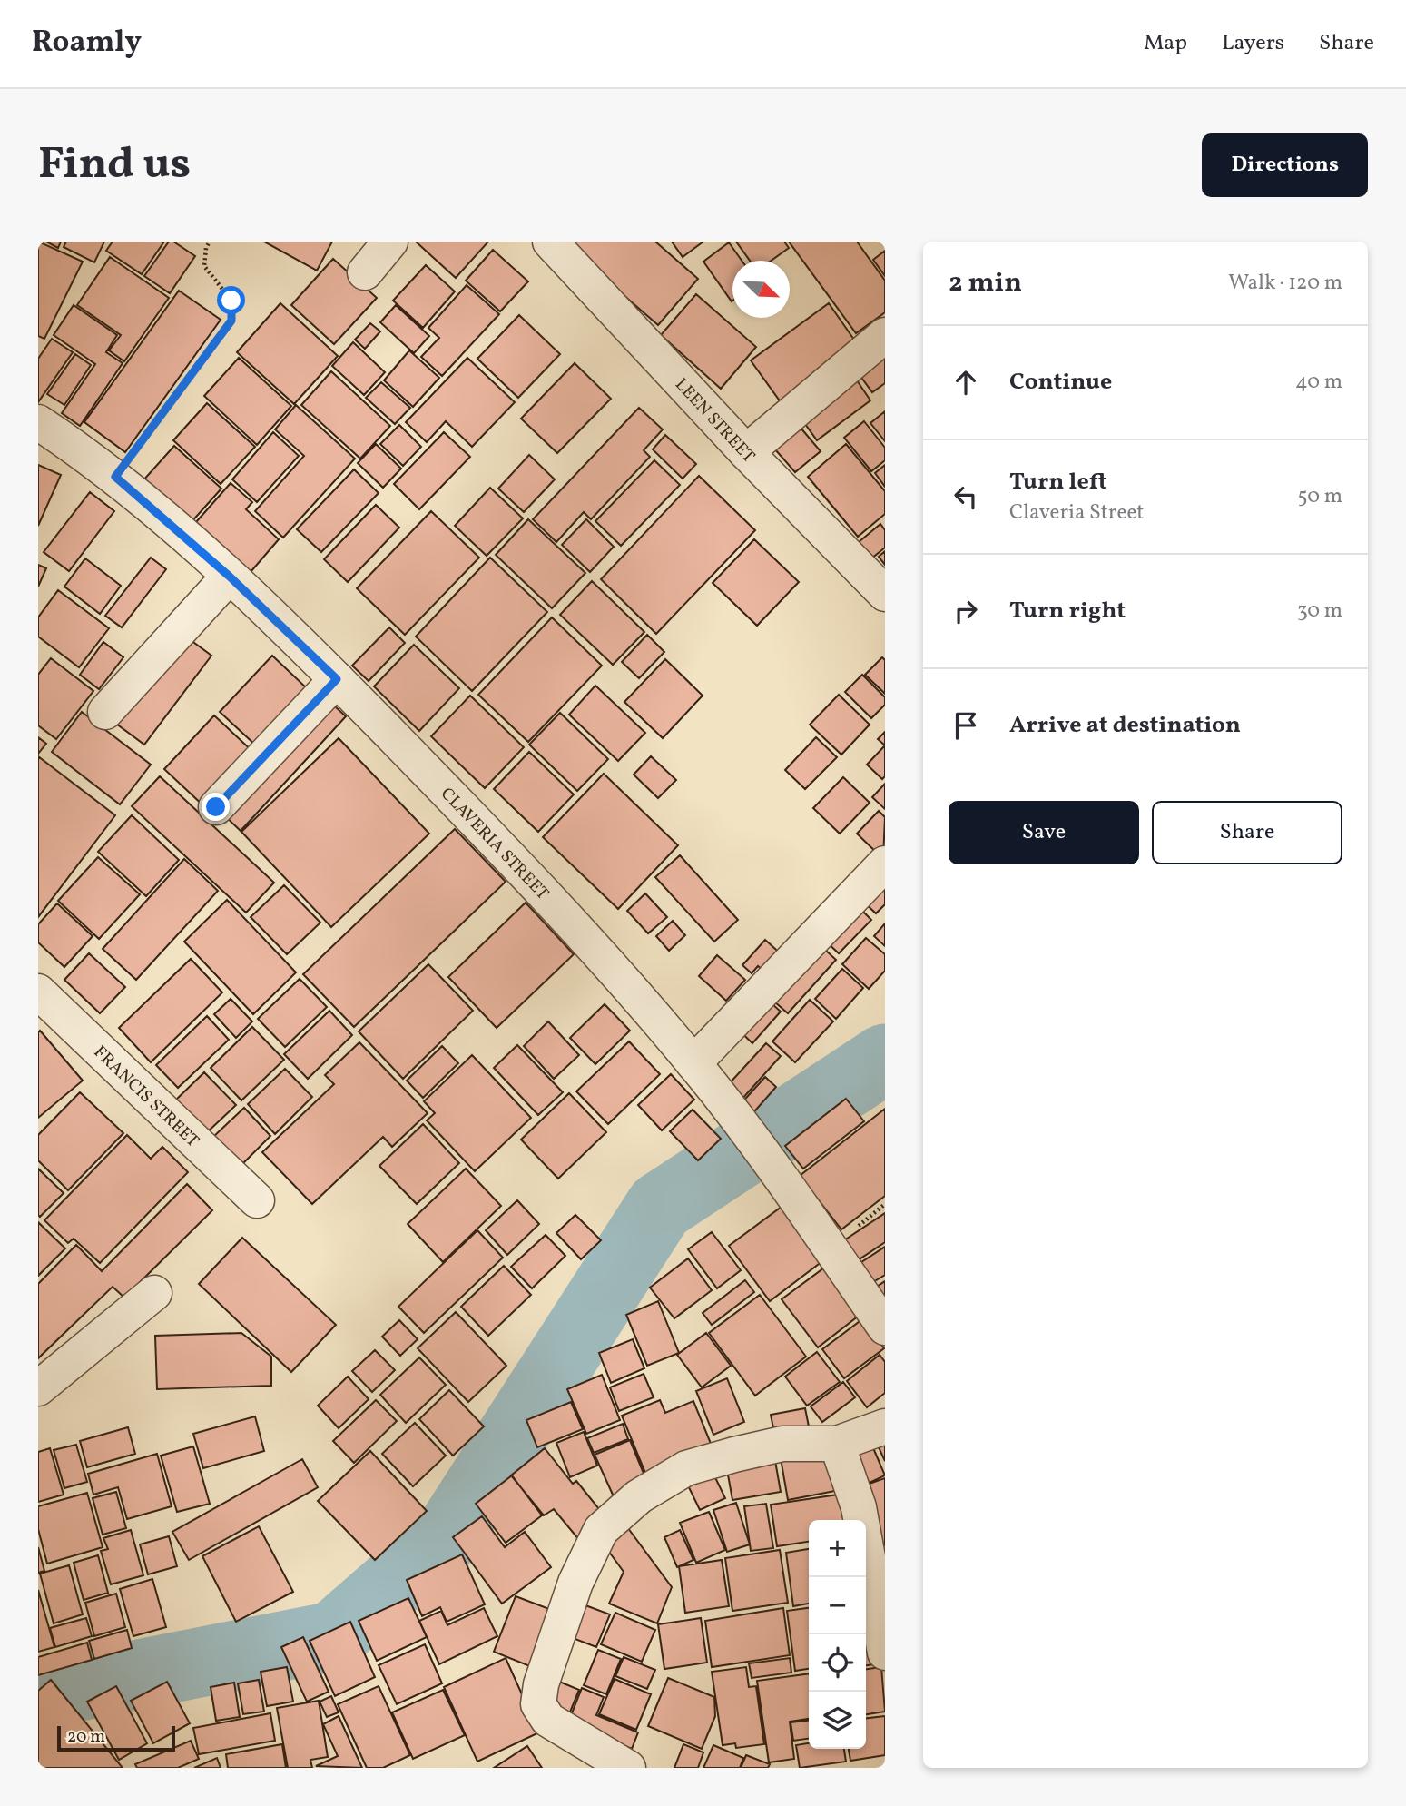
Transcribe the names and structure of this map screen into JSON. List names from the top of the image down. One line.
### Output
{"streets":{"street":["LEEN STREET","CLAVERIA STREET","FRANCIS STREET"]},"scale_bar":"20 m","north":"bottom right","page":{"header":"Roamly","nav":["Map","Layers","Share"],"buttons":["Directions",["Save","Share"]],"title":"Find us","heading":["2 min","Walk · 120 m"],"list":[["Continue","40 m"],["Turn left","Claveria Street","50 m"],["Turn right","30 m"],"Arrive at destination"],"map_buttons":["+","−"],"scale":"20 m"}}
